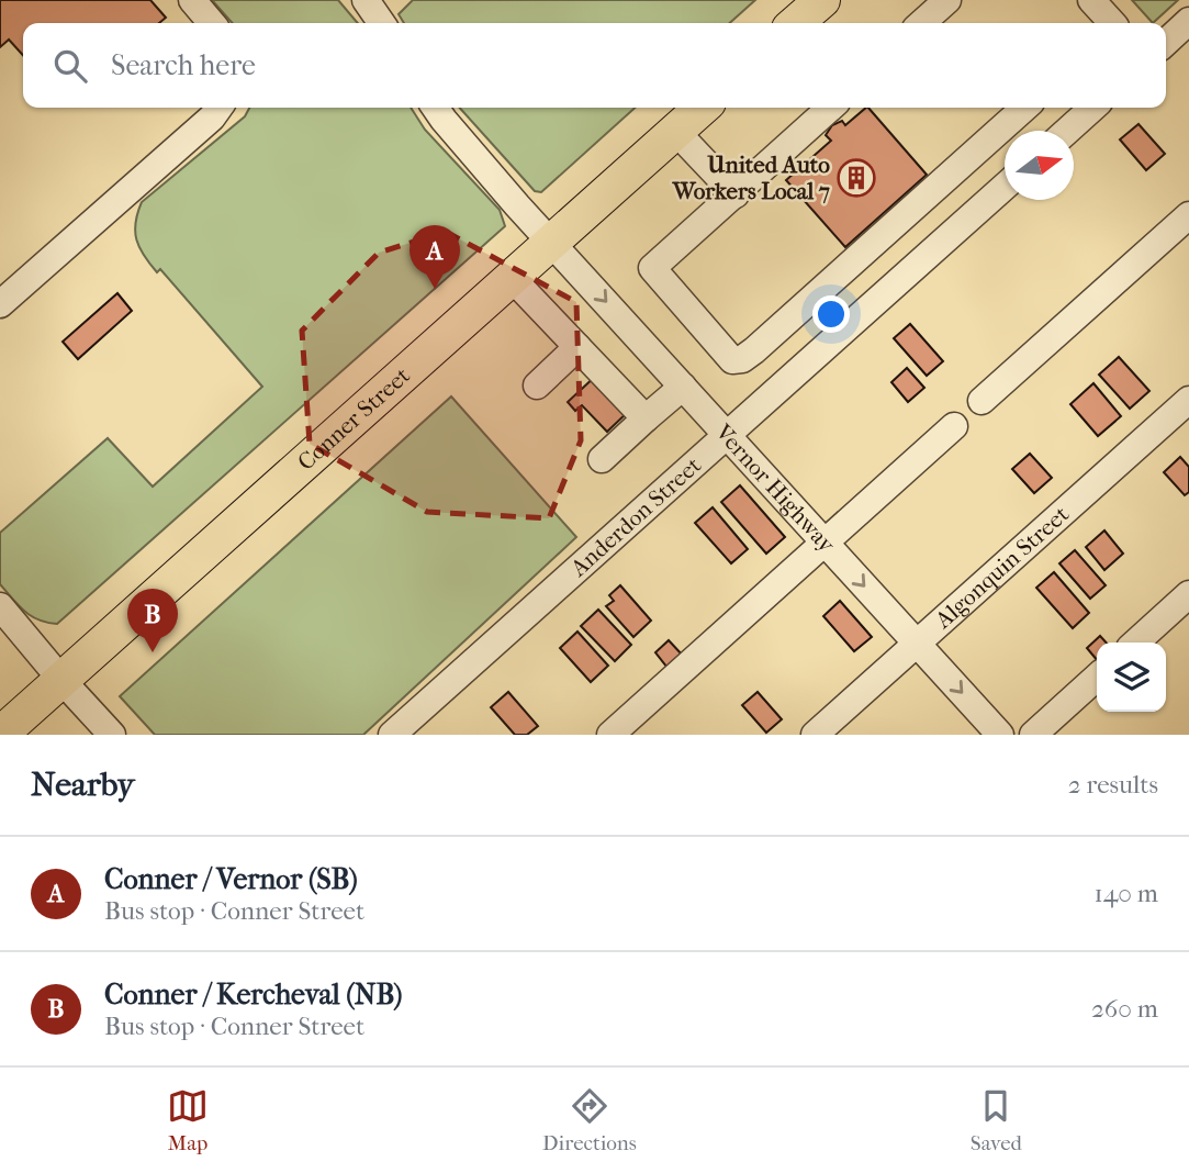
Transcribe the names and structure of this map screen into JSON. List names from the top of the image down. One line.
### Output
{"streets":{"main road":["Conner Street"],"street":["Vernor Highway","Anderdon Street","Algonquin Street"]},"crossings":[["Conner Street","Vernor Highway"],["Vernor Highway","Anderdon Street"],["Vernor Highway","Algonquin Street"]],"places":{"building":["United Auto Workers Local 7"]},"north":"right","page":{"search":"Search here","pins":["A","B"],"heading":["Nearby","2 results"],"list":[{"mark":"A","name":"Conner / Vernor (SB)","note":"Bus stop · Conner Street","value":"140 m"},{"mark":"B","name":"Conner / Kercheval (NB)","note":"Bus stop · Conner Street","value":"260 m"}],"nav":["Map","Directions","Saved"]}}
